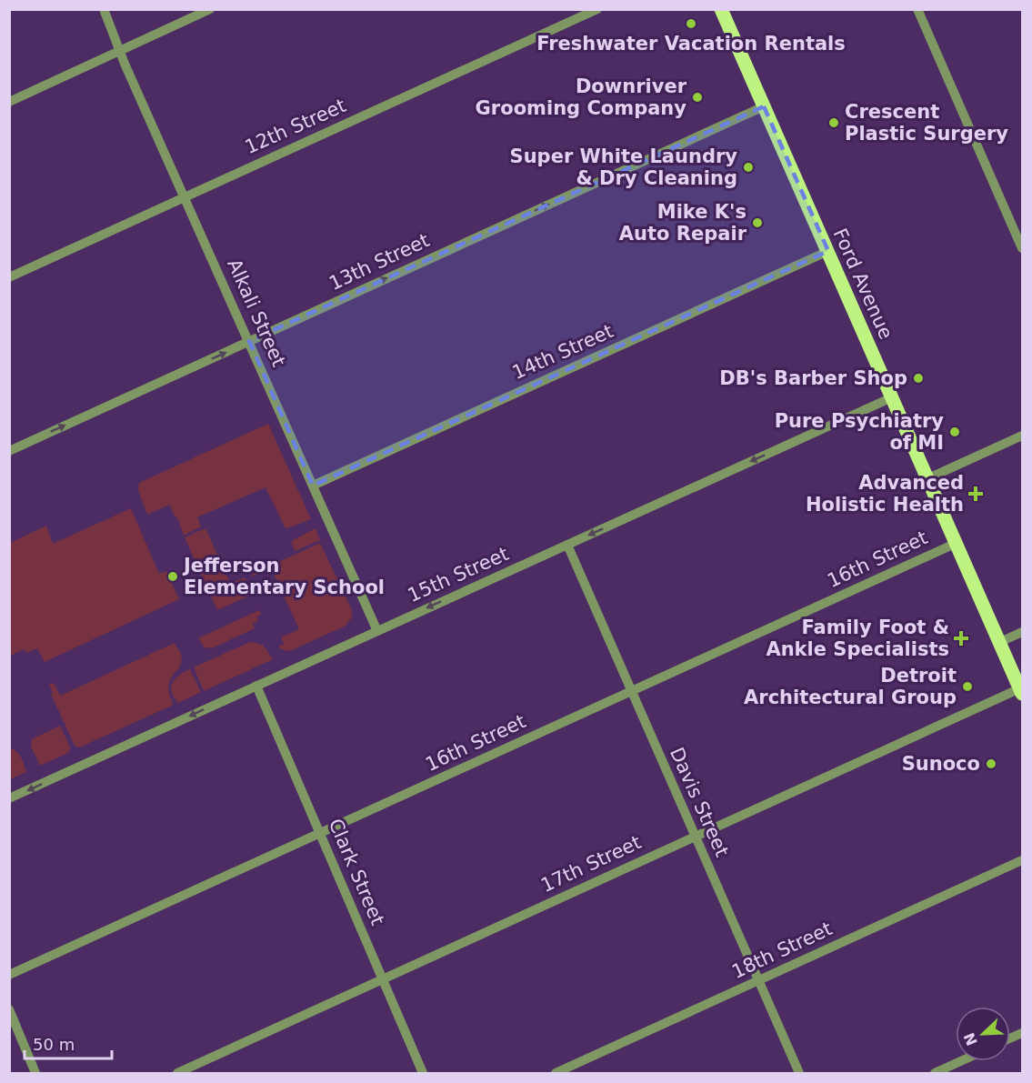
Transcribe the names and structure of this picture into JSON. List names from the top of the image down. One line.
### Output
{"streets":{"main road":["Ford Avenue"],"street":["12th Street","13th Street","Alkali Street","14th Street","16th Street","15th Street","Davis Street","17th Street","Clark Street","18th Street"]},"crossings":[["12th Street","Alkali Street"],["13th Street","Ford Avenue"],["13th Street","Alkali Street"],["Ford Avenue","14th Street"],["Ford Avenue","16th Street"],["Ford Avenue","15th Street"],["Ford Avenue","17th Street"],["Alkali Street","14th Street"],["Alkali Street","15th Street"],["16th Street","Davis Street"],["16th Street","Clark Street"],["15th Street","Davis Street"],["15th Street","Clark Street"],["Davis Street","17th Street"],["Davis Street","18th Street"],["17th Street","Clark Street"]],"one_way":["13th Street","15th Street"],"places":{"other":["Freshwater Vacation Rentals","Downriver Grooming Company","Crescent Plastic Surgery","Super White Laundry & Dry Cleaning","Mike K's Auto Repair","DB's Barber Shop","Pure Psychiatry of MI","Jefferson Elementary School","Detroit Architectural Group","Sunoco"],"health":["Advanced Holistic Health","Family Foot & Ankle Specialists"]},"scale_bar":"50 m","north":"bottom left"}
